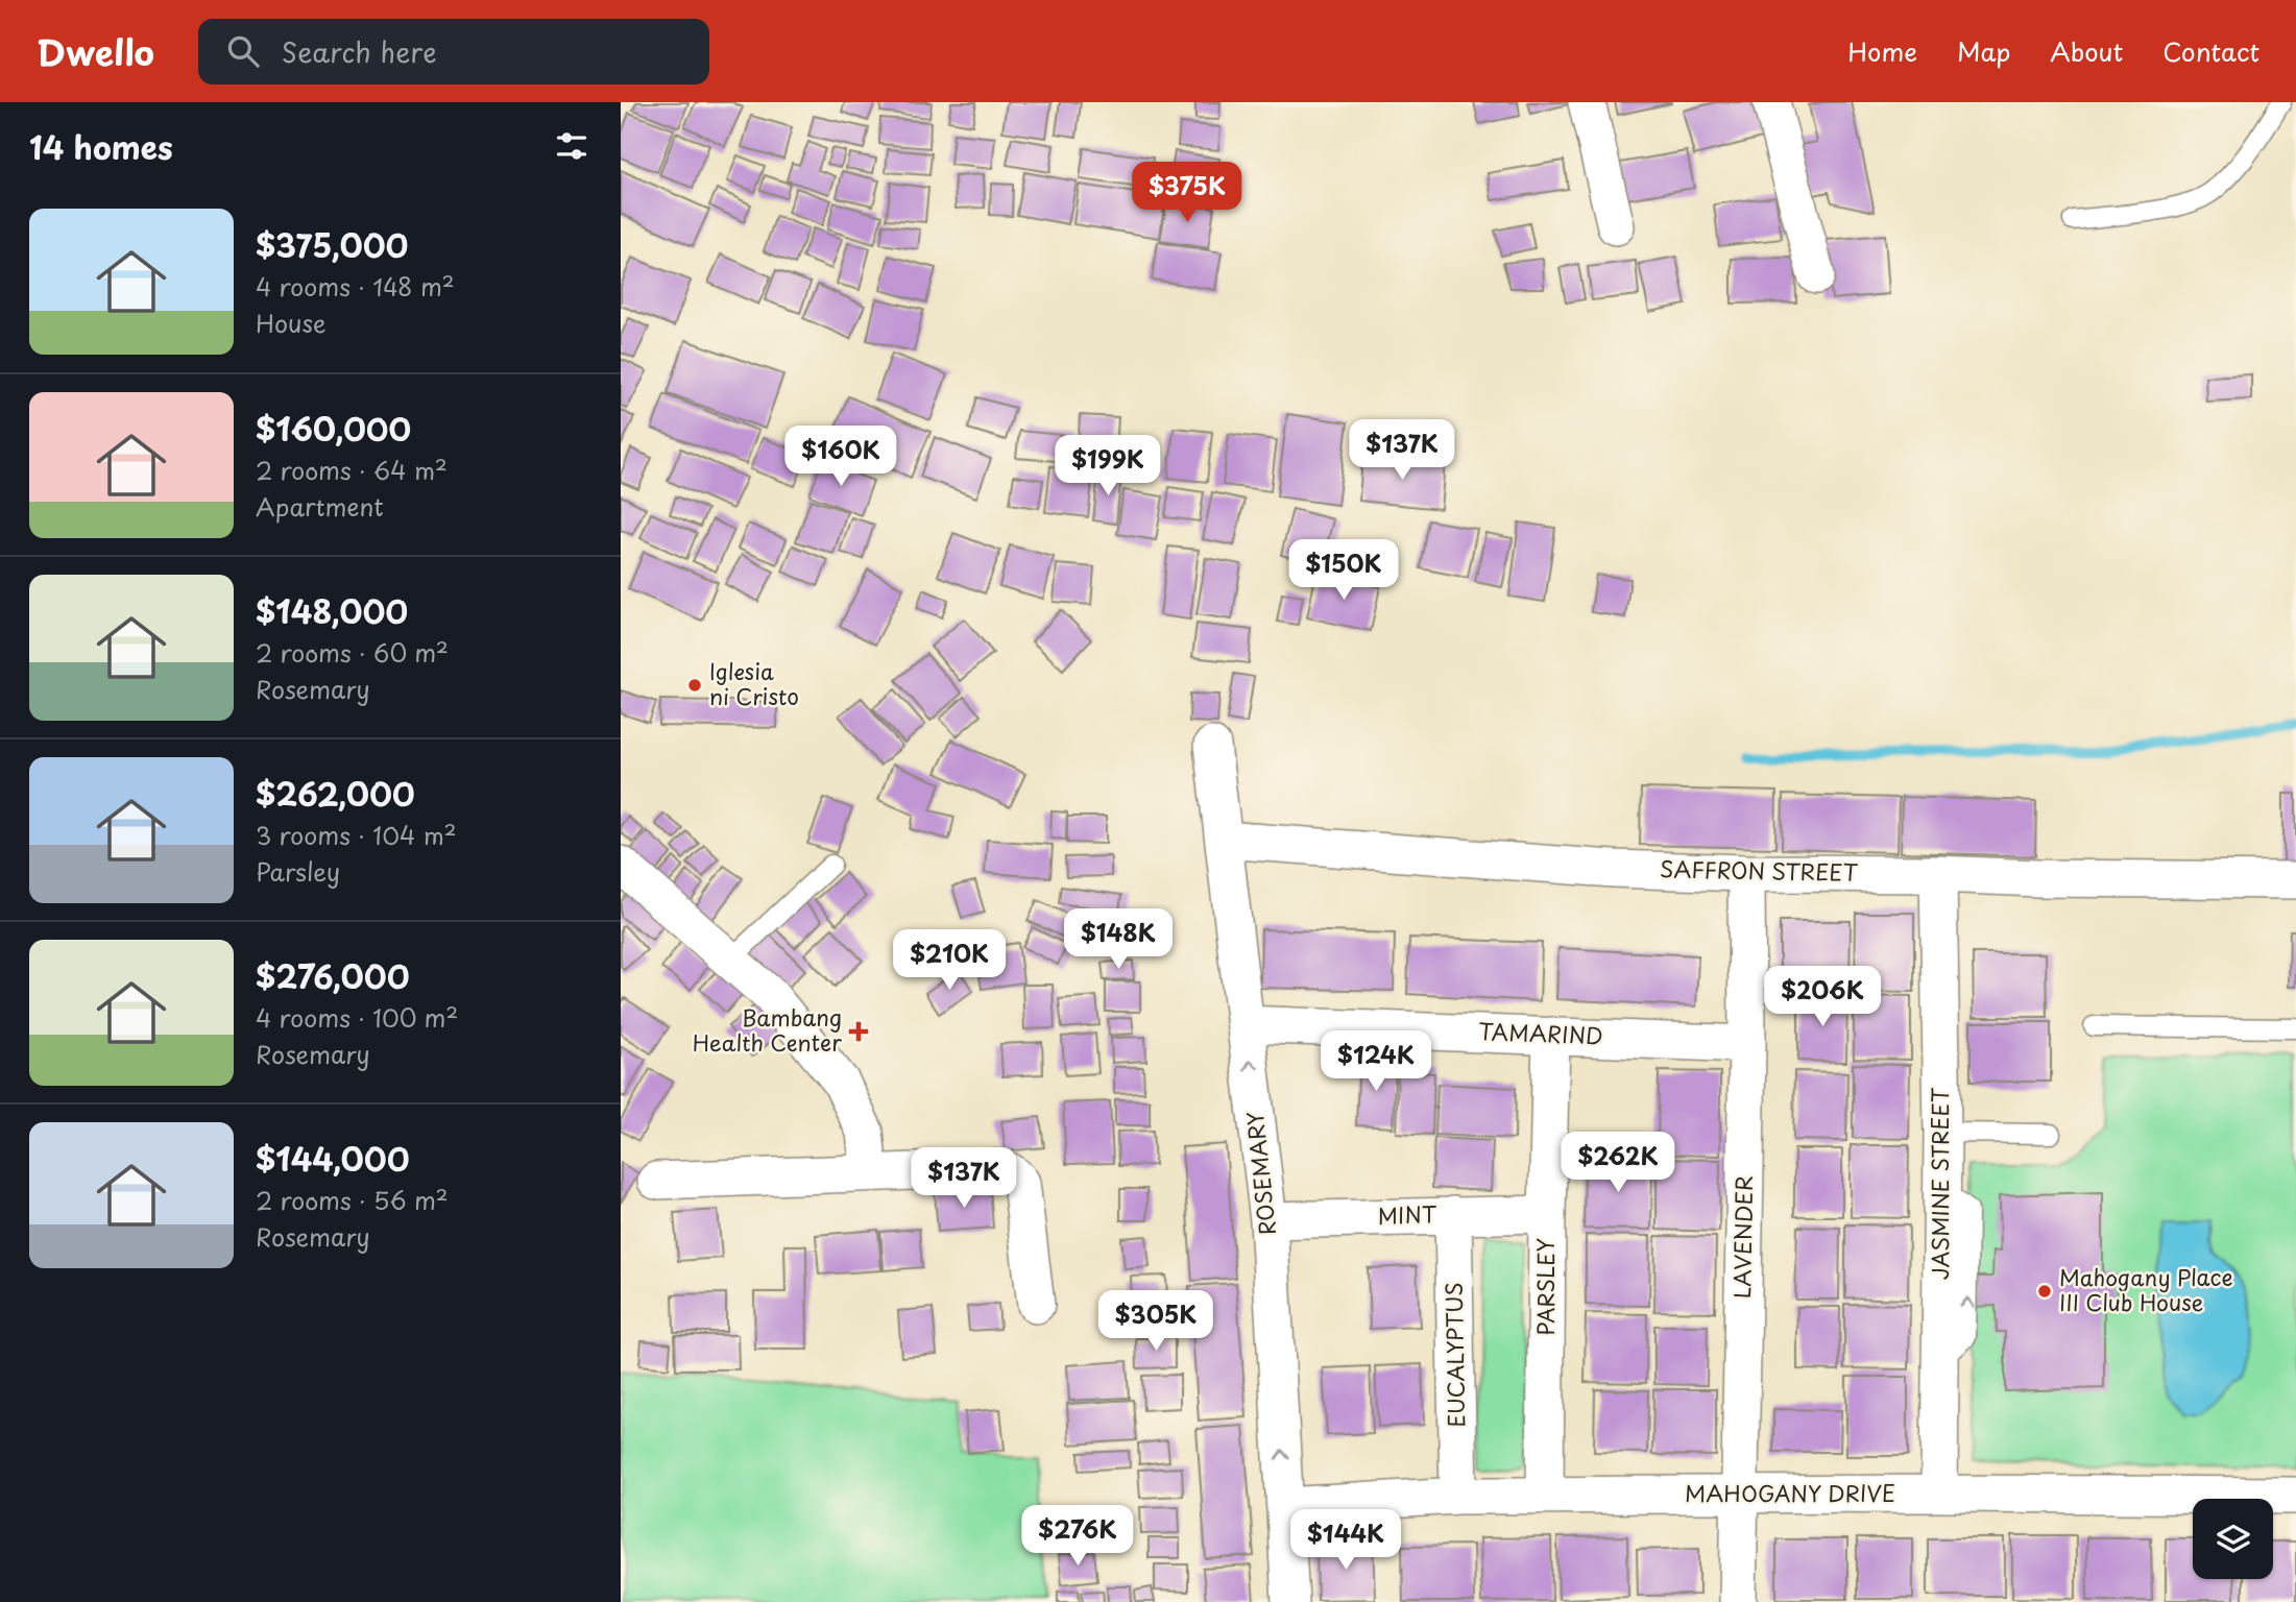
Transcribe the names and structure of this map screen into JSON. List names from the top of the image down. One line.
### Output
{"streets":{"street":["SAFFRON STREET","TAMARIND","ROSEMARY","JASMINE STREET","MINT","LAVENDER","PARSLEY","EUCALYPTUS","MAHOGANY DRIVE"]},"crossings":[["SAFFRON STREET","ROSEMARY"],["SAFFRON STREET","JASMINE STREET"],["SAFFRON STREET","LAVENDER"],["TAMARIND","ROSEMARY"],["TAMARIND","LAVENDER"],["TAMARIND","PARSLEY"],["ROSEMARY","MINT"],["ROSEMARY","MAHOGANY DRIVE"],["JASMINE STREET","MAHOGANY DRIVE"],["MINT","PARSLEY"],["MINT","EUCALYPTUS"],["LAVENDER","MAHOGANY DRIVE"],["PARSLEY","MAHOGANY DRIVE"],["EUCALYPTUS","MAHOGANY DRIVE"]],"one_way":["ROSEMARY"],"places":{"other":["Iglesia ni Cristo","Mahogany Place III Club House"],"health":["Bambang Health Center"]},"page":{"header":"Dwello","search":"Search here","nav":["Home","Map","About","Contact"],"heading":"14 homes","price":["$375K","$137K","$160K","$199K","$150K","$148K","$210K","$206K","$124K","$262K","$137K","$305K","$276K","$144K"],"list":[{"name":"$375,000","note":"4 rooms · 148 m² · House"},{"name":"$160,000","note":"2 rooms · 64 m² · Apartment"},{"name":"$148,000","note":"2 rooms · 60 m² · Rosemary"},{"name":"$262,000","note":"3 rooms · 104 m² · Parsley"},{"name":"$276,000","note":"4 rooms · 100 m² · Rosemary"},{"name":"$144,000","note":"2 rooms · 56 m² · Rosemary"}]}}
